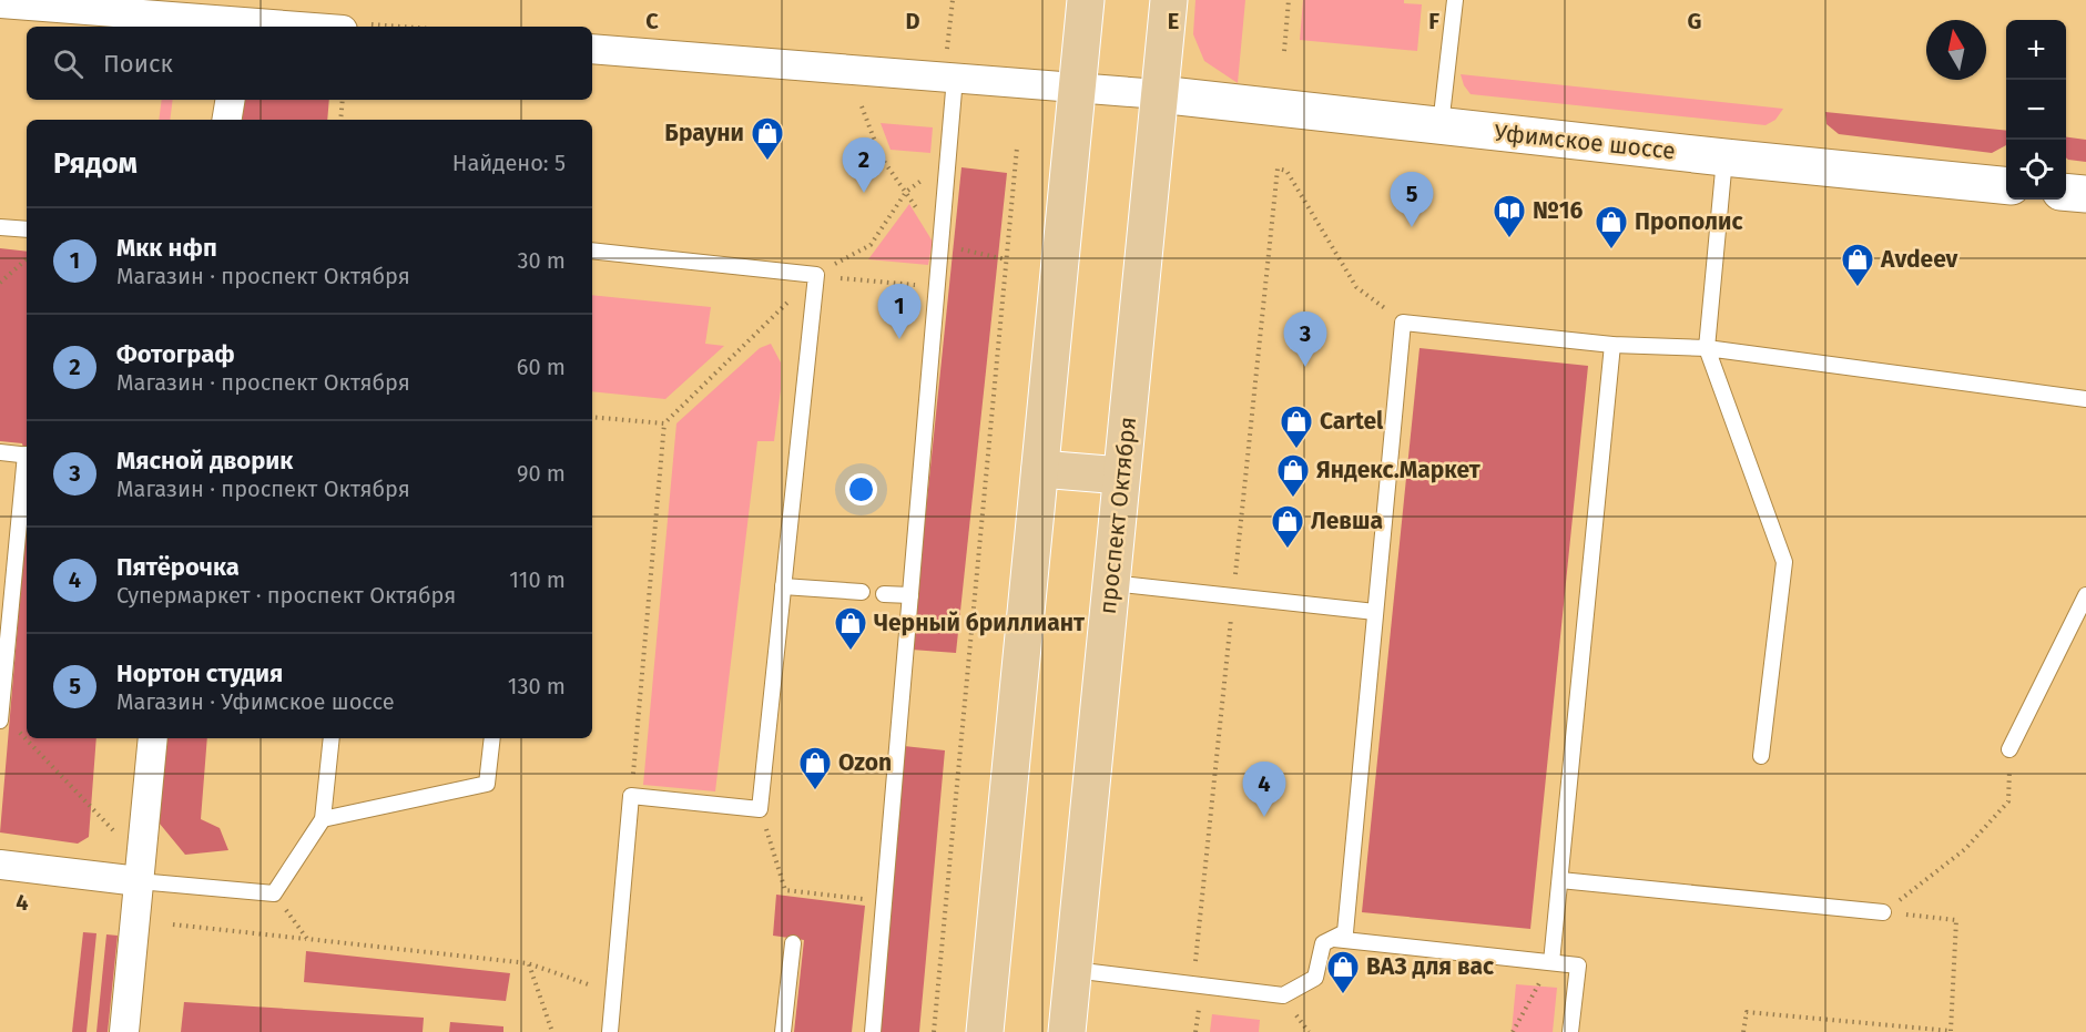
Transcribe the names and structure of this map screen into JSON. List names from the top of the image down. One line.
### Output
{"streets":{"main road":["Уфимское шоссе","проспект Октября"]},"crossings":[["Уфимское шоссе","проспект Октября"]],"places":{"shop":["Брауни","Прополис","Avdeev","Cartel","Яндекс.Маркет","Левша","Черный бриллиант","Ozon","ВАЗ для вас"],"library":["№16"]},"north":"top","page":{"map_buttons":["+","−"],"search":"Поиск","heading":["Рядом","Найдено: 5"],"pins":["2","5","1","3","4"],"list":[{"mark":"1","name":"Мкк нфп","note":"Магазин · проспект Октября","value":"30 m"},{"mark":"2","name":"Фотограф","note":"Магазин · проспект Октября","value":"60 m"},{"mark":"3","name":"Мясной дворик","note":"Магазин · проспект Октября","value":"90 m"},{"mark":"4","name":"Пятёрочка","note":"Супермаркет · проспект Октября","value":"110 m"},{"mark":"5","name":"Нортон студия","note":"Магазин · Уфимское шоссе","value":"130 m"}]},"grid":{"columns":["C","D","E","F","G"],"rows":["4"]}}
